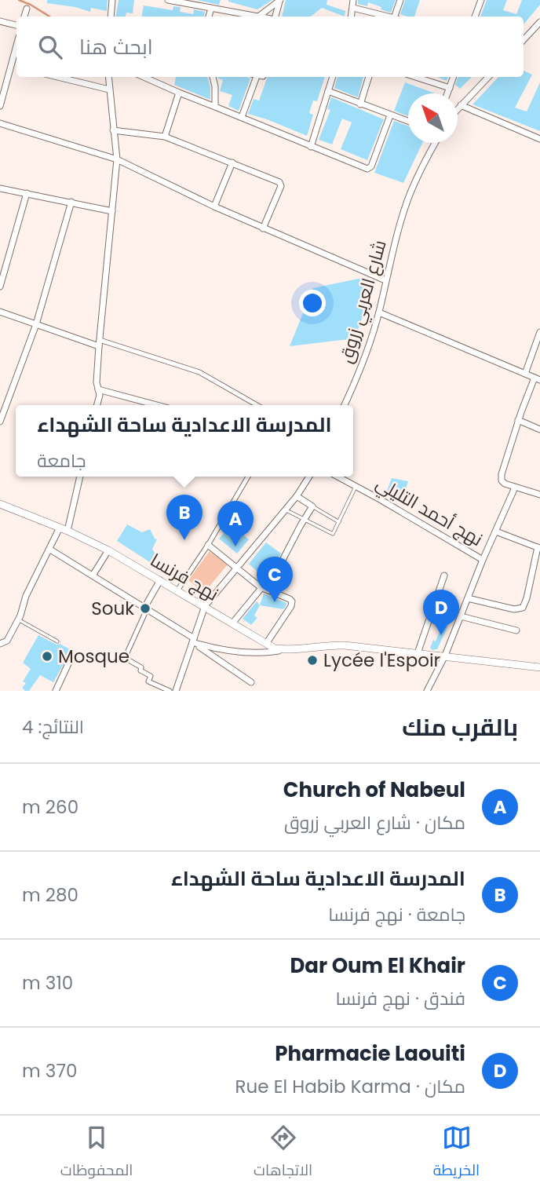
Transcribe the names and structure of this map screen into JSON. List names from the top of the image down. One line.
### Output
{"streets":{"street":["شارع العربي زروق","نهج أحمد التليلي","نهج فرنسا"]},"places":["Souk","Mosque","Lycée l'Espoir"],"north":"top left","page":{"search":"ابحث هنا","popup":["المدرسة الاعدادية ساحة الشهداء","جامعة"],"pins":["B","A","C","D"],"heading":["بالقرب منك","النتائج: 4"],"list":[{"mark":"A","name":"Church of Nabeul","note":"مكان · شارع العربي زروق","value":"260 m"},{"mark":"B","name":"المدرسة الاعدادية ساحة الشهداء","note":"جامعة · نهج فرنسا","value":"280 m"},{"mark":"C","name":"Dar Oum El Khair","note":"فندق · نهج فرنسا","value":"310 m"},{"mark":"D","name":"Pharmacie Laouiti","note":"مكان · Rue El Habib Karma","value":"370 m"}],"nav":["الخريطة","الاتجاهات","المحفوظات"]}}
